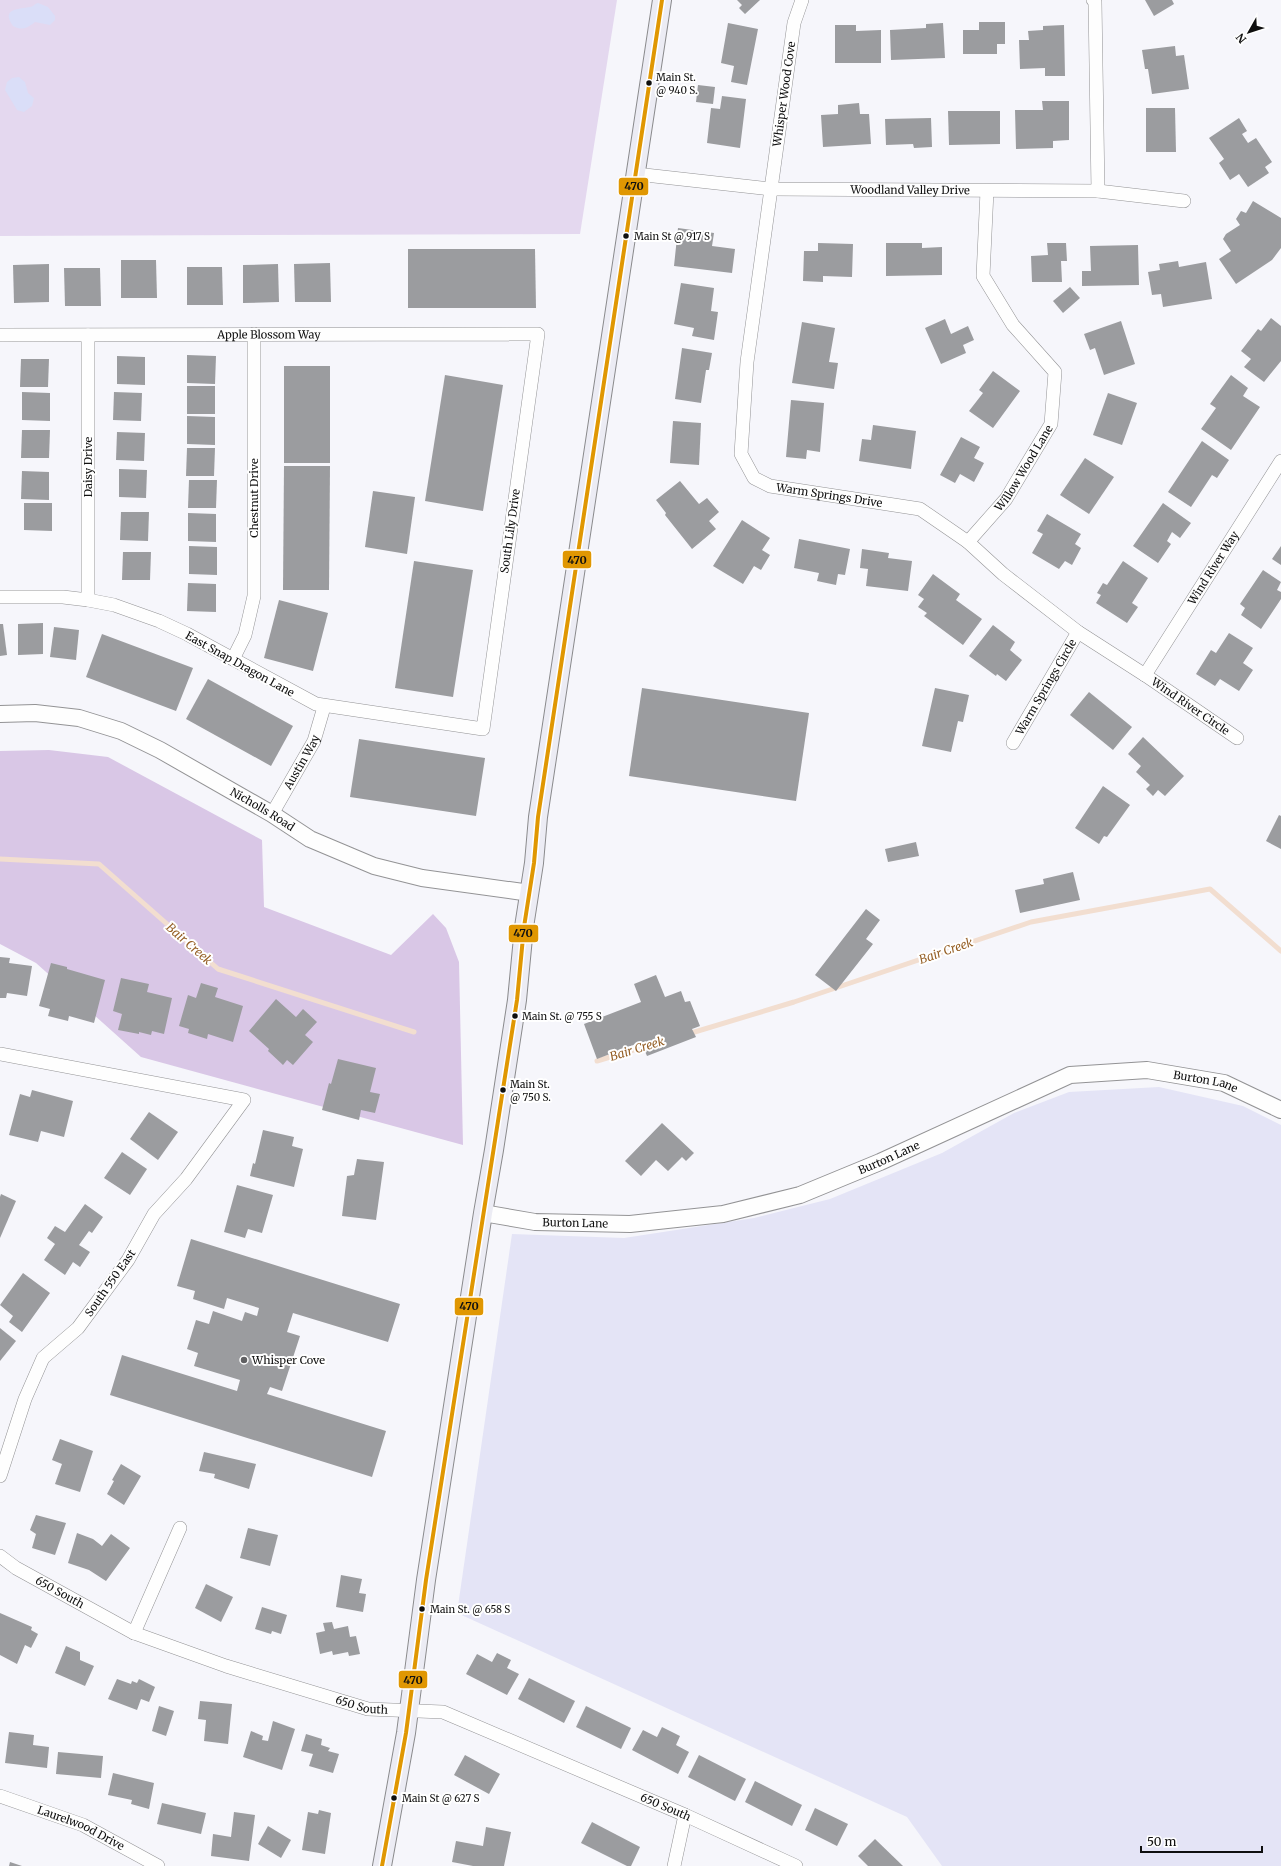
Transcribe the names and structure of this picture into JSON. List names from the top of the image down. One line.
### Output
{"streets":{"street":["Whisper Wood Cove","Woodland Valley Drive","Apple Blossom Way","Daisy Drive","Willow Wood Lane","Warm Springs Drive","Chestnut Drive","South Lily Drive","Wind River Way","East Snap Dragon Lane","Warm Springs Circle","Wind River Circle","Austin Way","Nicholls Road","Burton Lane","South 550 East","650 South","Laurelwood Drive"]},"crossings":[["Whisper Wood Cove","Woodland Valley Drive"],["Whisper Wood Cove","Warm Springs Drive"],["Woodland Valley Drive","Willow Wood Lane"],["Woodland Valley Drive","Warm Springs Drive"],["Apple Blossom Way","Daisy Drive"],["Apple Blossom Way","Chestnut Drive"],["Apple Blossom Way","South Lily Drive"],["Daisy Drive","East Snap Dragon Lane"],["Willow Wood Lane","Warm Springs Drive"],["Warm Springs Drive","Wind River Way"],["Warm Springs Drive","Warm Springs Circle"],["Warm Springs Drive","Wind River Circle"],["Chestnut Drive","East Snap Dragon Lane"],["South Lily Drive","East Snap Dragon Lane"],["Wind River Way","Wind River Circle"],["East Snap Dragon Lane","Austin Way"],["Austin Way","Nicholls Road"]],"water":["Bair Creek"],"places":["Main St. @ 940 S.","Main St @ 917 S","Main St. @ 755 S","Main St. @ 750 S.","Whisper Cove","Main St. @ 658 S","Main St @ 627 S"],"lines":["transit line 470"],"scale_bar":"50 m","north":"bottom left"}
